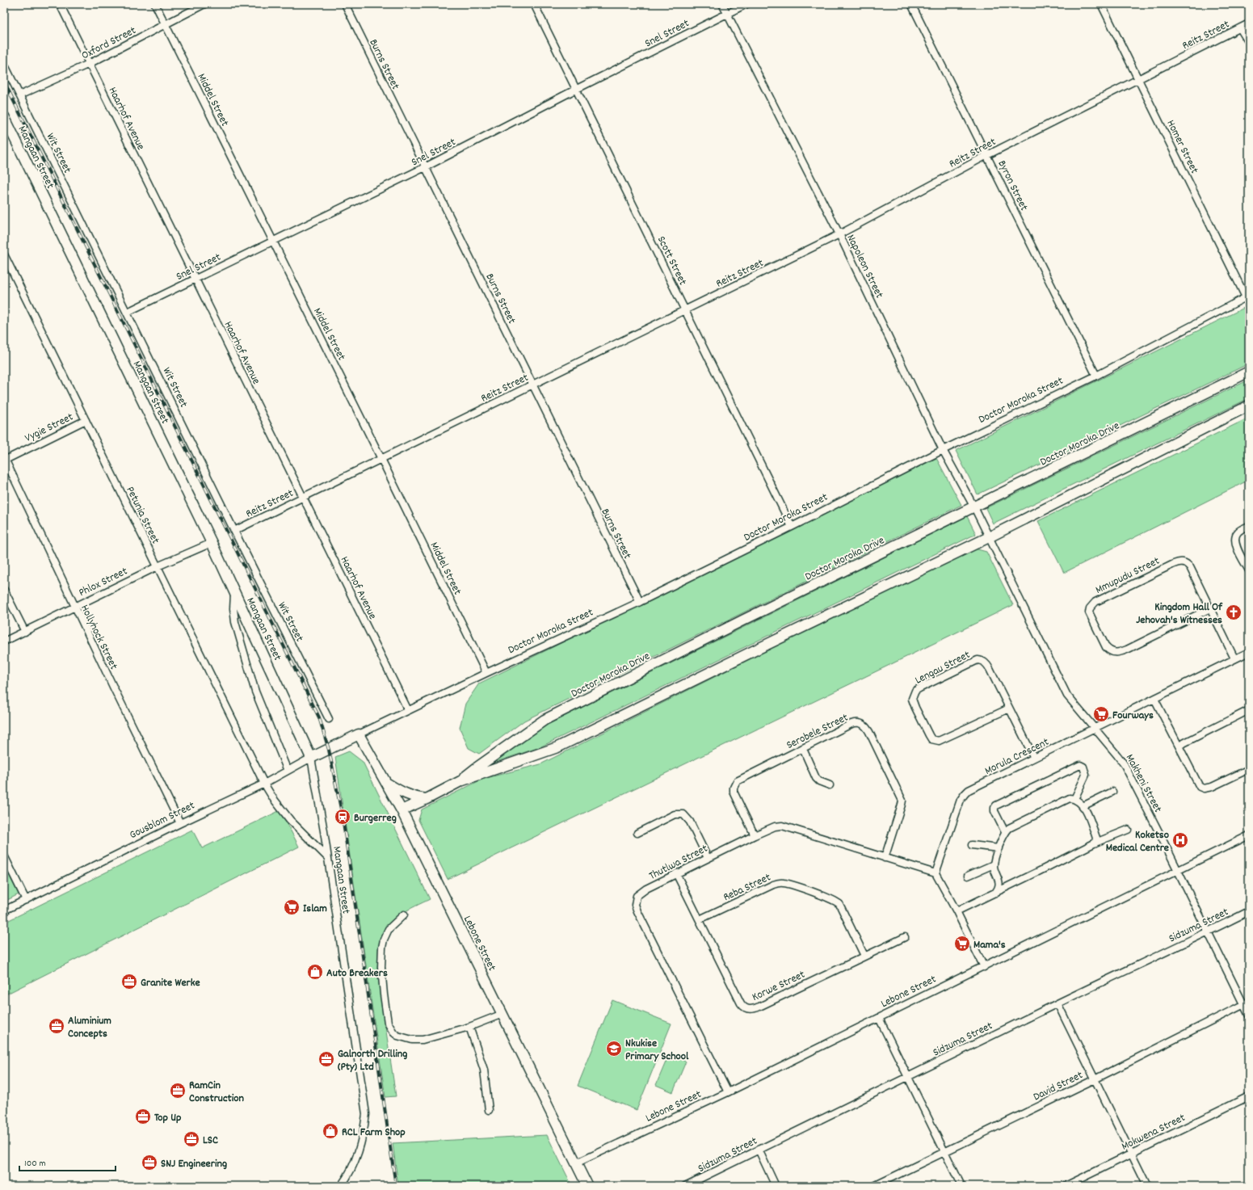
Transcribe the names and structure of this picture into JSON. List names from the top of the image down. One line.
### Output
{"streets":{"street":["Snel Street","Reitz Street","Oxford Street","Burns Street","Middel Street","Haarhof Avenue","Homer Street","Wit Street","Mangaan Street","Byron Street","Scott Street","Napoleon Street","Doctor Moroka Street","Vygie Street","Doctor Moroka Drive","Petunia Street","Mmupudu Street","Phlox Street","Hollyhock Street","Lengau Street","Serobele Street","Morula Crescent","Makheni Street","Gousblom Street","Thutlwa Street","Reba Street","Sidzuma Street","Lebone Street","Korwe Street","David Street","Mokwena Street"]},"crossings":[["Snel Street","Burns Street"],["Snel Street","Middel Street"],["Snel Street","Haarhof Avenue"],["Snel Street","Wit Street"],["Snel Street","Scott Street"],["Snel Street","Napoleon Street"],["Reitz Street","Burns Street"],["Reitz Street","Middel Street"],["Reitz Street","Haarhof Avenue"],["Reitz Street","Homer Street"],["Reitz Street","Wit Street"],["Reitz Street","Byron Street"],["Reitz Street","Scott Street"],["Reitz Street","Napoleon Street"],["Oxford Street","Middel Street"],["Oxford Street","Haarhof Avenue"],["Oxford Street","Wit Street"],["Burns Street","Doctor Moroka Street"],["Middel Street","Doctor Moroka Street"],["Haarhof Avenue","Doctor Moroka Street"],["Homer Street","Doctor Moroka Street"],["Mangaan Street","Petunia Street"],["Mangaan Street","Phlox Street"],["Mangaan Street","Gousblom Street"],["Byron Street","Doctor Moroka Street"],["Scott Street","Doctor Moroka Street"],["Napoleon Street","Doctor Moroka Street"],["Napoleon Street","Doctor Moroka Drive"],["Napoleon Street","Makheni Street"],["Doctor Moroka Street","Gousblom Street"],["Doctor Moroka Street","Lebone Street"],["Vygie Street","Petunia Street"],["Vygie Street","Hollyhock Street"],["Doctor Moroka Drive","Makheni Street"],["Doctor Moroka Drive","Lebone Street"],["Petunia Street","Phlox Street"],["Petunia Street","Gousblom Street"],["Mmupudu Street","Morula Crescent"],["Phlox Street","Hollyhock Street"],["Hollyhock Street","Gousblom Street"],["Lengau Street","Morula Crescent"],["Serobele Street","Thutlwa Street"],["Morula Crescent","Makheni Street"],["Morula Crescent","Thutlwa Street"],["Makheni Street","Sidzuma Street"],["Makheni Street","Lebone Street"],["Makheni Street","David Street"],["Thutlwa Street","Lebone Street"],["Thutlwa Street","Korwe Street"],["Reba Street","Korwe Street"]],"places":{"church":["Kingdom Hall Of Jehovah's Witnesses"],"supermarket":["Fourways","Islam","Mama's"],"station":["Burgerreg"],"hospital":["Koketso Medical Centre"],"shop":["Auto Breakers","RCL Farm Shop"],"office":["Granite Werke","Aluminium Concepts","Galnorth Drilling (Pty) Ltd","RamCin Construction","Top Up","LSC","SNJ Engineering"],"school or university":["Nkukise Primary School"]},"scale_bar":"100 m"}
